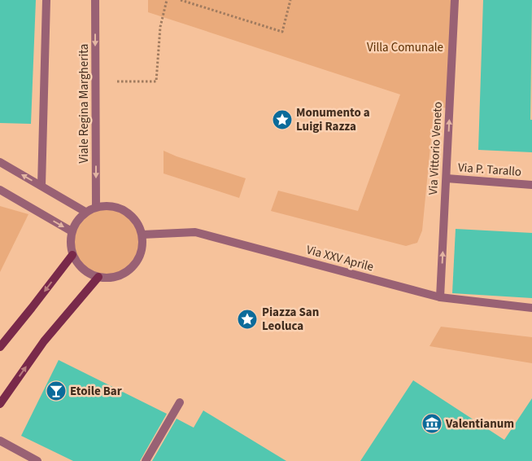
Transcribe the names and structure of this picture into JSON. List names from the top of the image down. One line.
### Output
{"streets":{"street":["Viale Regina Margherita","Via Vittorio Veneto","Via P. Tarallo","Via XXV Aprile"]},"crossings":[["Viale Regina Margherita","Via XXV Aprile"],["Via Vittorio Veneto","Via P. Tarallo"],["Via Vittorio Veneto","Via XXV Aprile"]],"one_way":["Via Vittorio Veneto"],"parks":["Villa Comunale"],"places":{"place":["Monumento a Luigi Razza","Piazza San Leoluca"],"bar":["Etoile Bar"],"museum":["Valentianum"]}}
